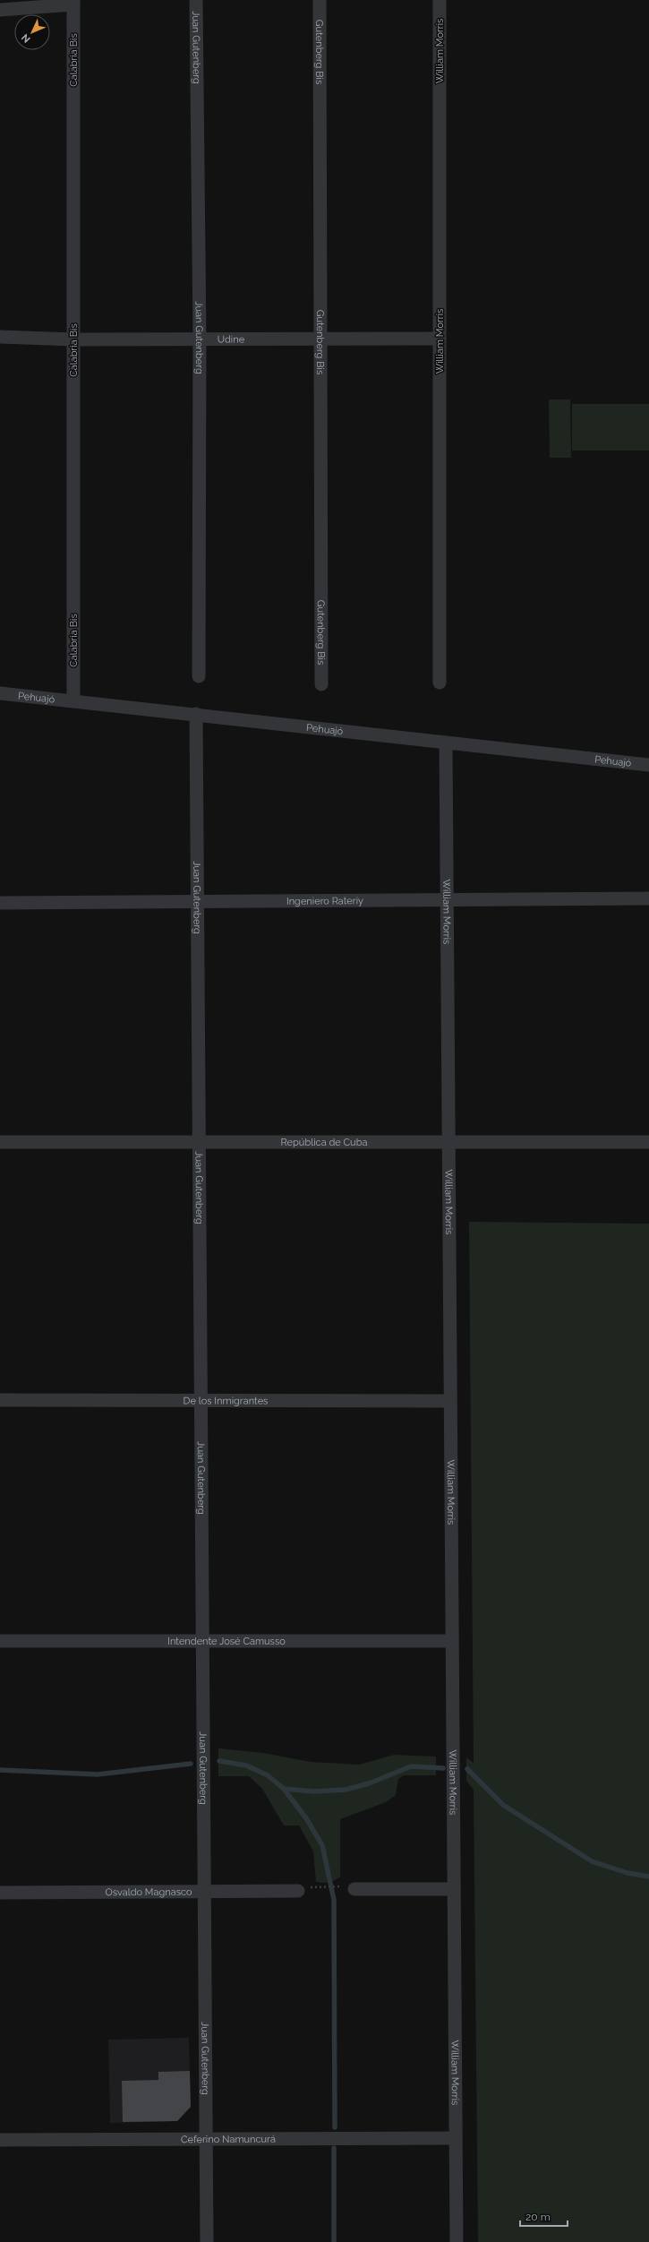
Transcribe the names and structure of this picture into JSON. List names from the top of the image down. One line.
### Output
{"streets":{"street":["Juan Gutenberg","William Morris","Gutenberg Bis","Calabria Bis","Udine","Pehuajó","Ingeniero Rateriy","República de Cuba","De los Inmigrantes","Intendente José Camusso","Osvaldo Magnasco","Ceferino Namuncurá"]},"crossings":[["Juan Gutenberg","Udine"],["Juan Gutenberg","Pehuajó"],["Juan Gutenberg","Ingeniero Rateriy"],["Juan Gutenberg","República de Cuba"],["Juan Gutenberg","De los Inmigrantes"],["Juan Gutenberg","Intendente José Camusso"],["Juan Gutenberg","Osvaldo Magnasco"],["Juan Gutenberg","Ceferino Namuncurá"],["William Morris","Udine"],["William Morris","Pehuajó"],["William Morris","Ingeniero Rateriy"],["William Morris","República de Cuba"],["William Morris","De los Inmigrantes"],["William Morris","Intendente José Camusso"],["William Morris","Ceferino Namuncurá"],["Gutenberg Bis","Udine"],["Calabria Bis","Udine"],["Calabria Bis","Pehuajó"]],"scale_bar":"20 m","north":"bottom left"}
